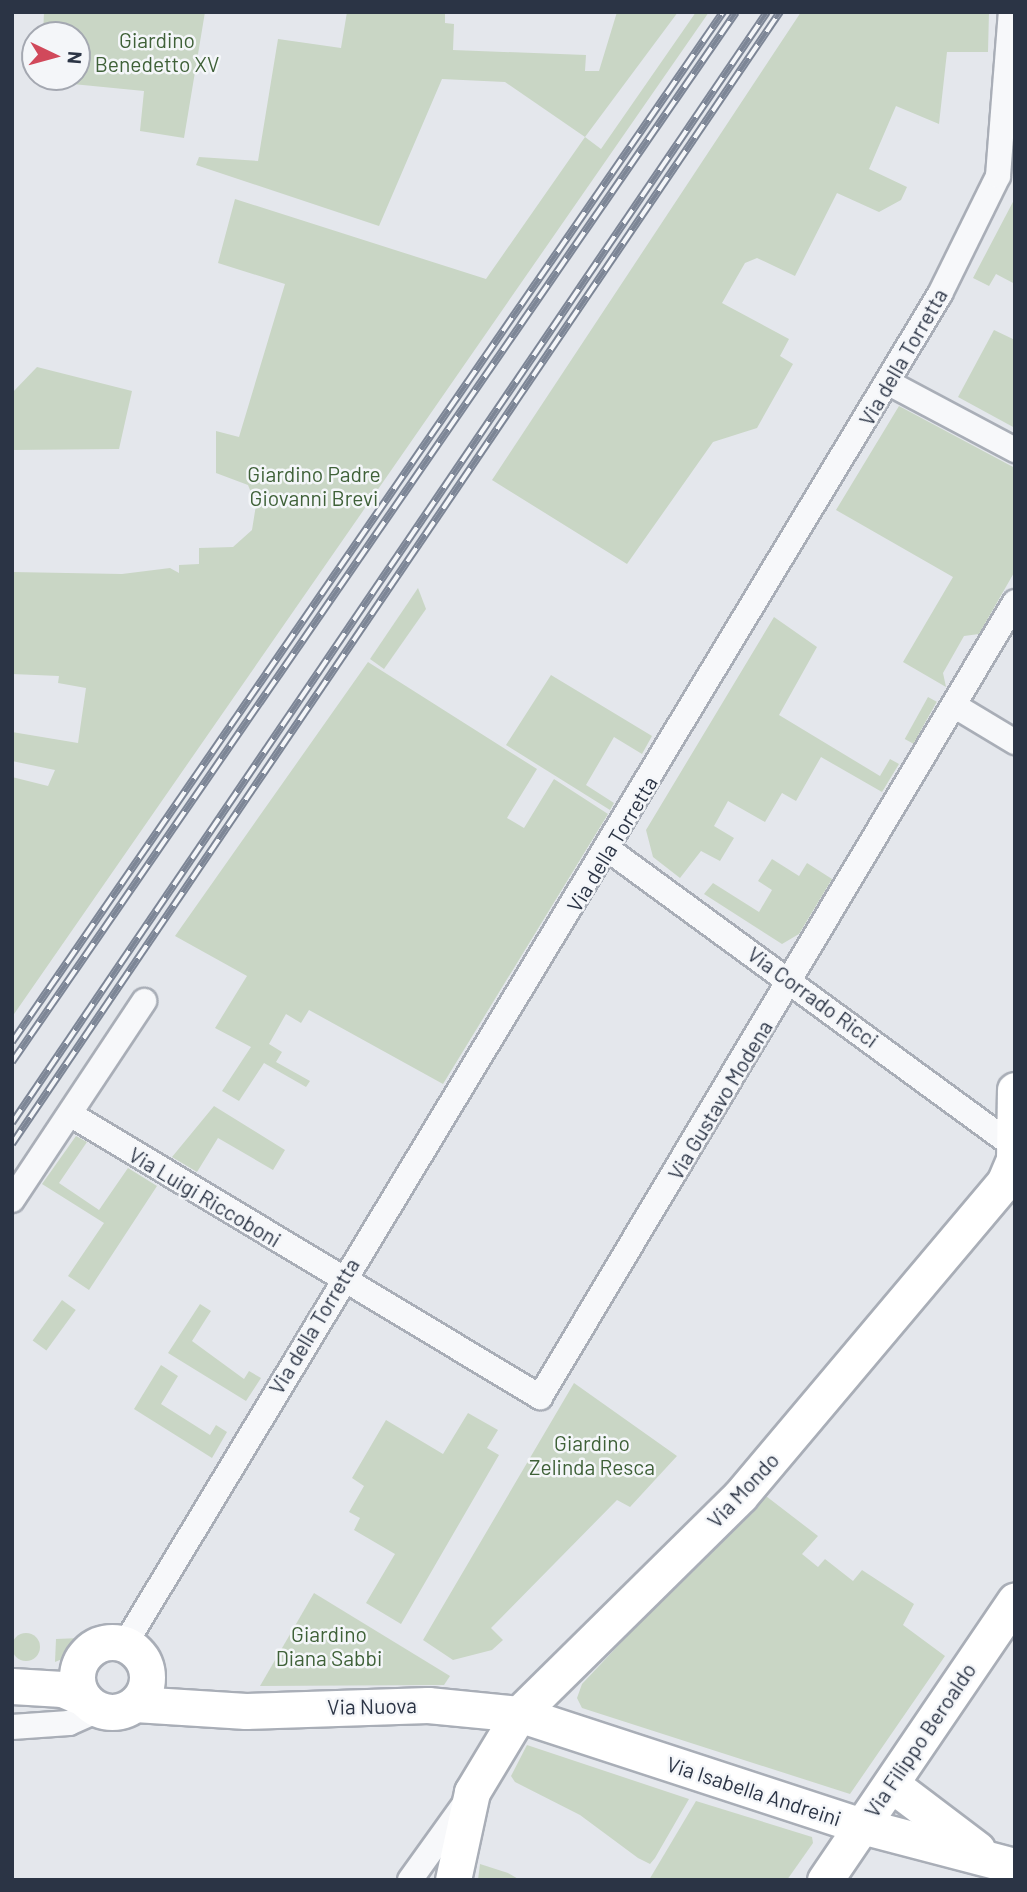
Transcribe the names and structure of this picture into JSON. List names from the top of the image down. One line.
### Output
{"streets":{"street":["Via della Torretta","Via Corrado Ricci","Via Gustavo Modena","Via Luigi Riccoboni","Via Mondo","Via Nuova","Via Filippo Beroaldo","Via Isabella Andreini"]},"crossings":[["Via della Torretta","Via Corrado Ricci"],["Via della Torretta","Via Gustavo Modena"],["Via della Torretta","Via Luigi Riccoboni"],["Via della Torretta","Via Nuova"],["Via Corrado Ricci","Via Gustavo Modena"],["Via Corrado Ricci","Via Mondo"],["Via Gustavo Modena","Via Luigi Riccoboni"],["Via Mondo","Via Nuova"],["Via Mondo","Via Isabella Andreini"],["Via Nuova","Via Isabella Andreini"],["Via Filippo Beroaldo","Via Isabella Andreini"]],"parks":["Giardino Benedetto XV","Giardino Padre Giovanni Brevi","Giardino Zelinda Resca","Giardino Diana Sabbi"],"north":"right"}
